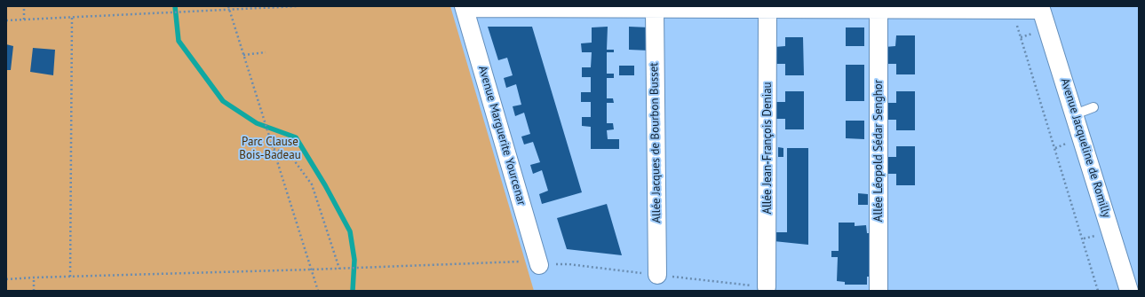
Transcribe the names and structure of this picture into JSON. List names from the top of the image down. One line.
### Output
{"streets":{"street":["Avenue Marguerite Yourcenar","Allée Jacques de Bourbon Busset","Allée Jean-François Deniau","Avenue Jacqueline de Romilly","Allée Léopold Sédar Senghor"]},"parks":["Parc Clause Bois-Badeau"]}
